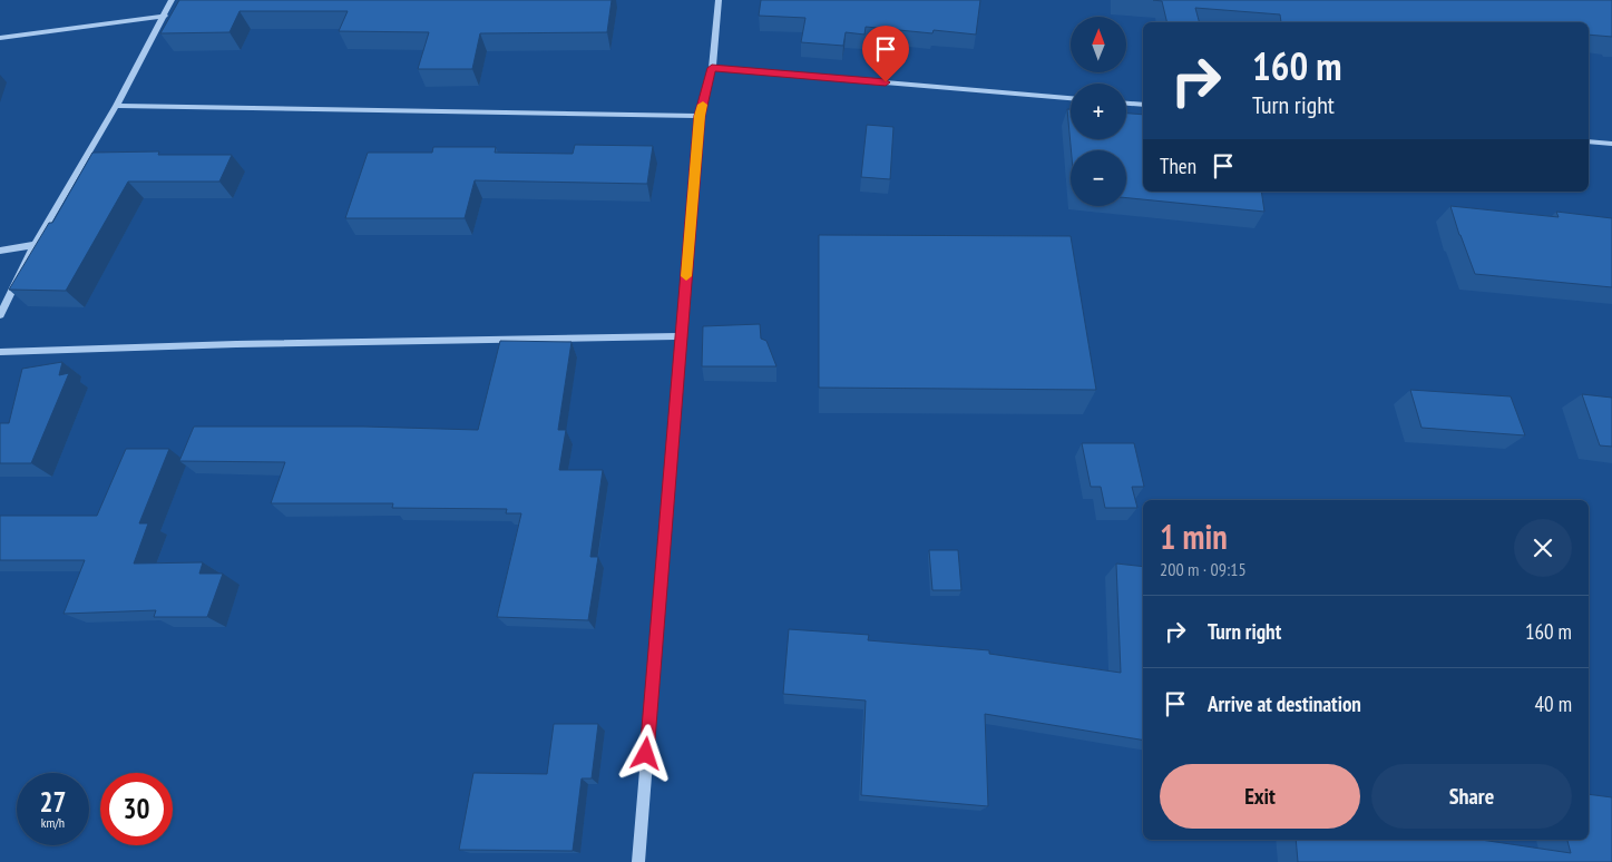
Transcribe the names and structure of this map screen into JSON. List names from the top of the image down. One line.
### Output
{"north":"top","page":{"map_buttons":["+","−"],"turn":["160 m","Turn right"],"then":"Then","heading":["1 min","200 m · 09:15"],"list":[{"name":"Turn right","value":"160 m"},{"name":"Arrive at destination","value":"40 m"}],"buttons":["Exit","Share"],"speed":"27 km/h","limit":"30"}}
